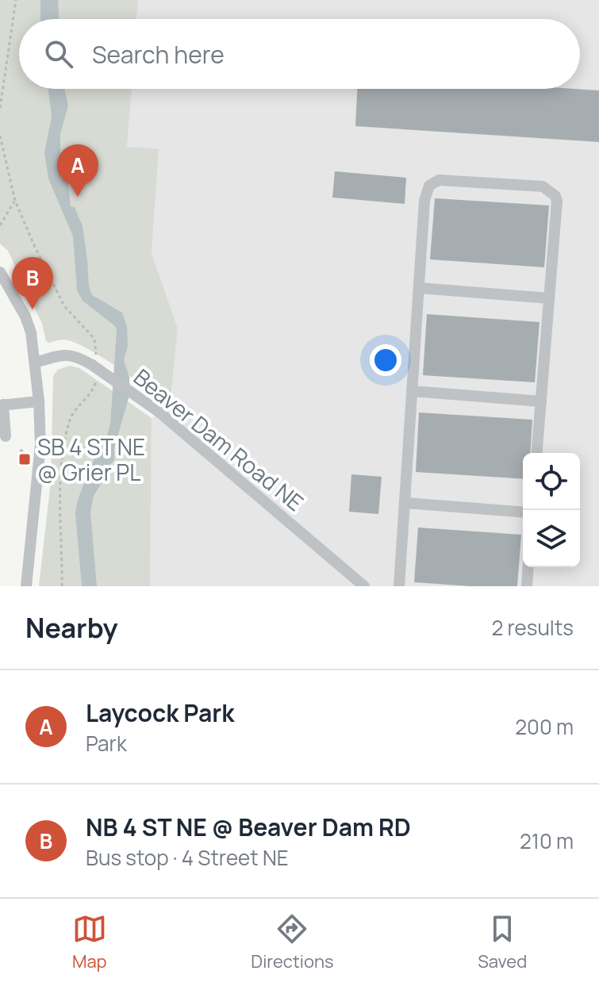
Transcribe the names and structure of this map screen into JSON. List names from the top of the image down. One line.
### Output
{"streets":{"street":["Beaver Dam Road NE"]},"places":{"transit":["SB 4 ST NE @ Grier PL"]},"page":{"search":"Search here","pins":["A","B"],"heading":["Nearby","2 results"],"list":[{"mark":"A","name":"Laycock Park","note":"Park","value":"200 m"},{"mark":"B","name":"NB 4 ST NE @ Beaver Dam RD","note":"Bus stop · 4 Street NE","value":"210 m"}],"nav":["Map","Directions","Saved"]}}
